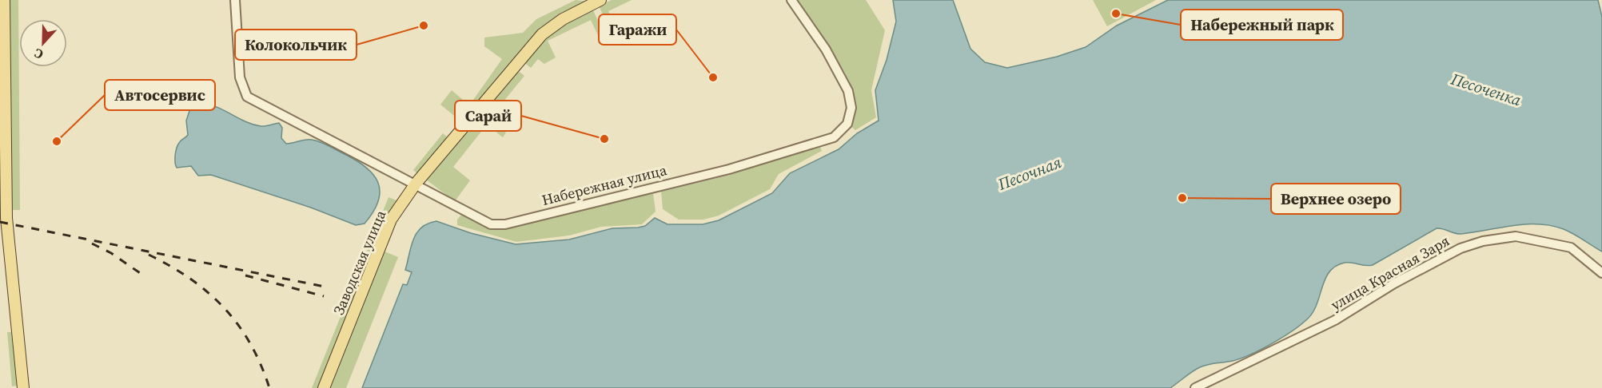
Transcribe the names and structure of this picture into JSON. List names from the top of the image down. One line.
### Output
{"streets":{"main road":["Заводская улица"],"street":["Набережная улица","улица Красная Заря"]},"crossings":[["Набережная улица","Заводская улица"]],"water":["Песоченка","Песочная"],"places":["Набережный парк","Колокольчик","Гаражи","Сарай","Автосервис","Верхнее озеро"],"north":"bottom"}
